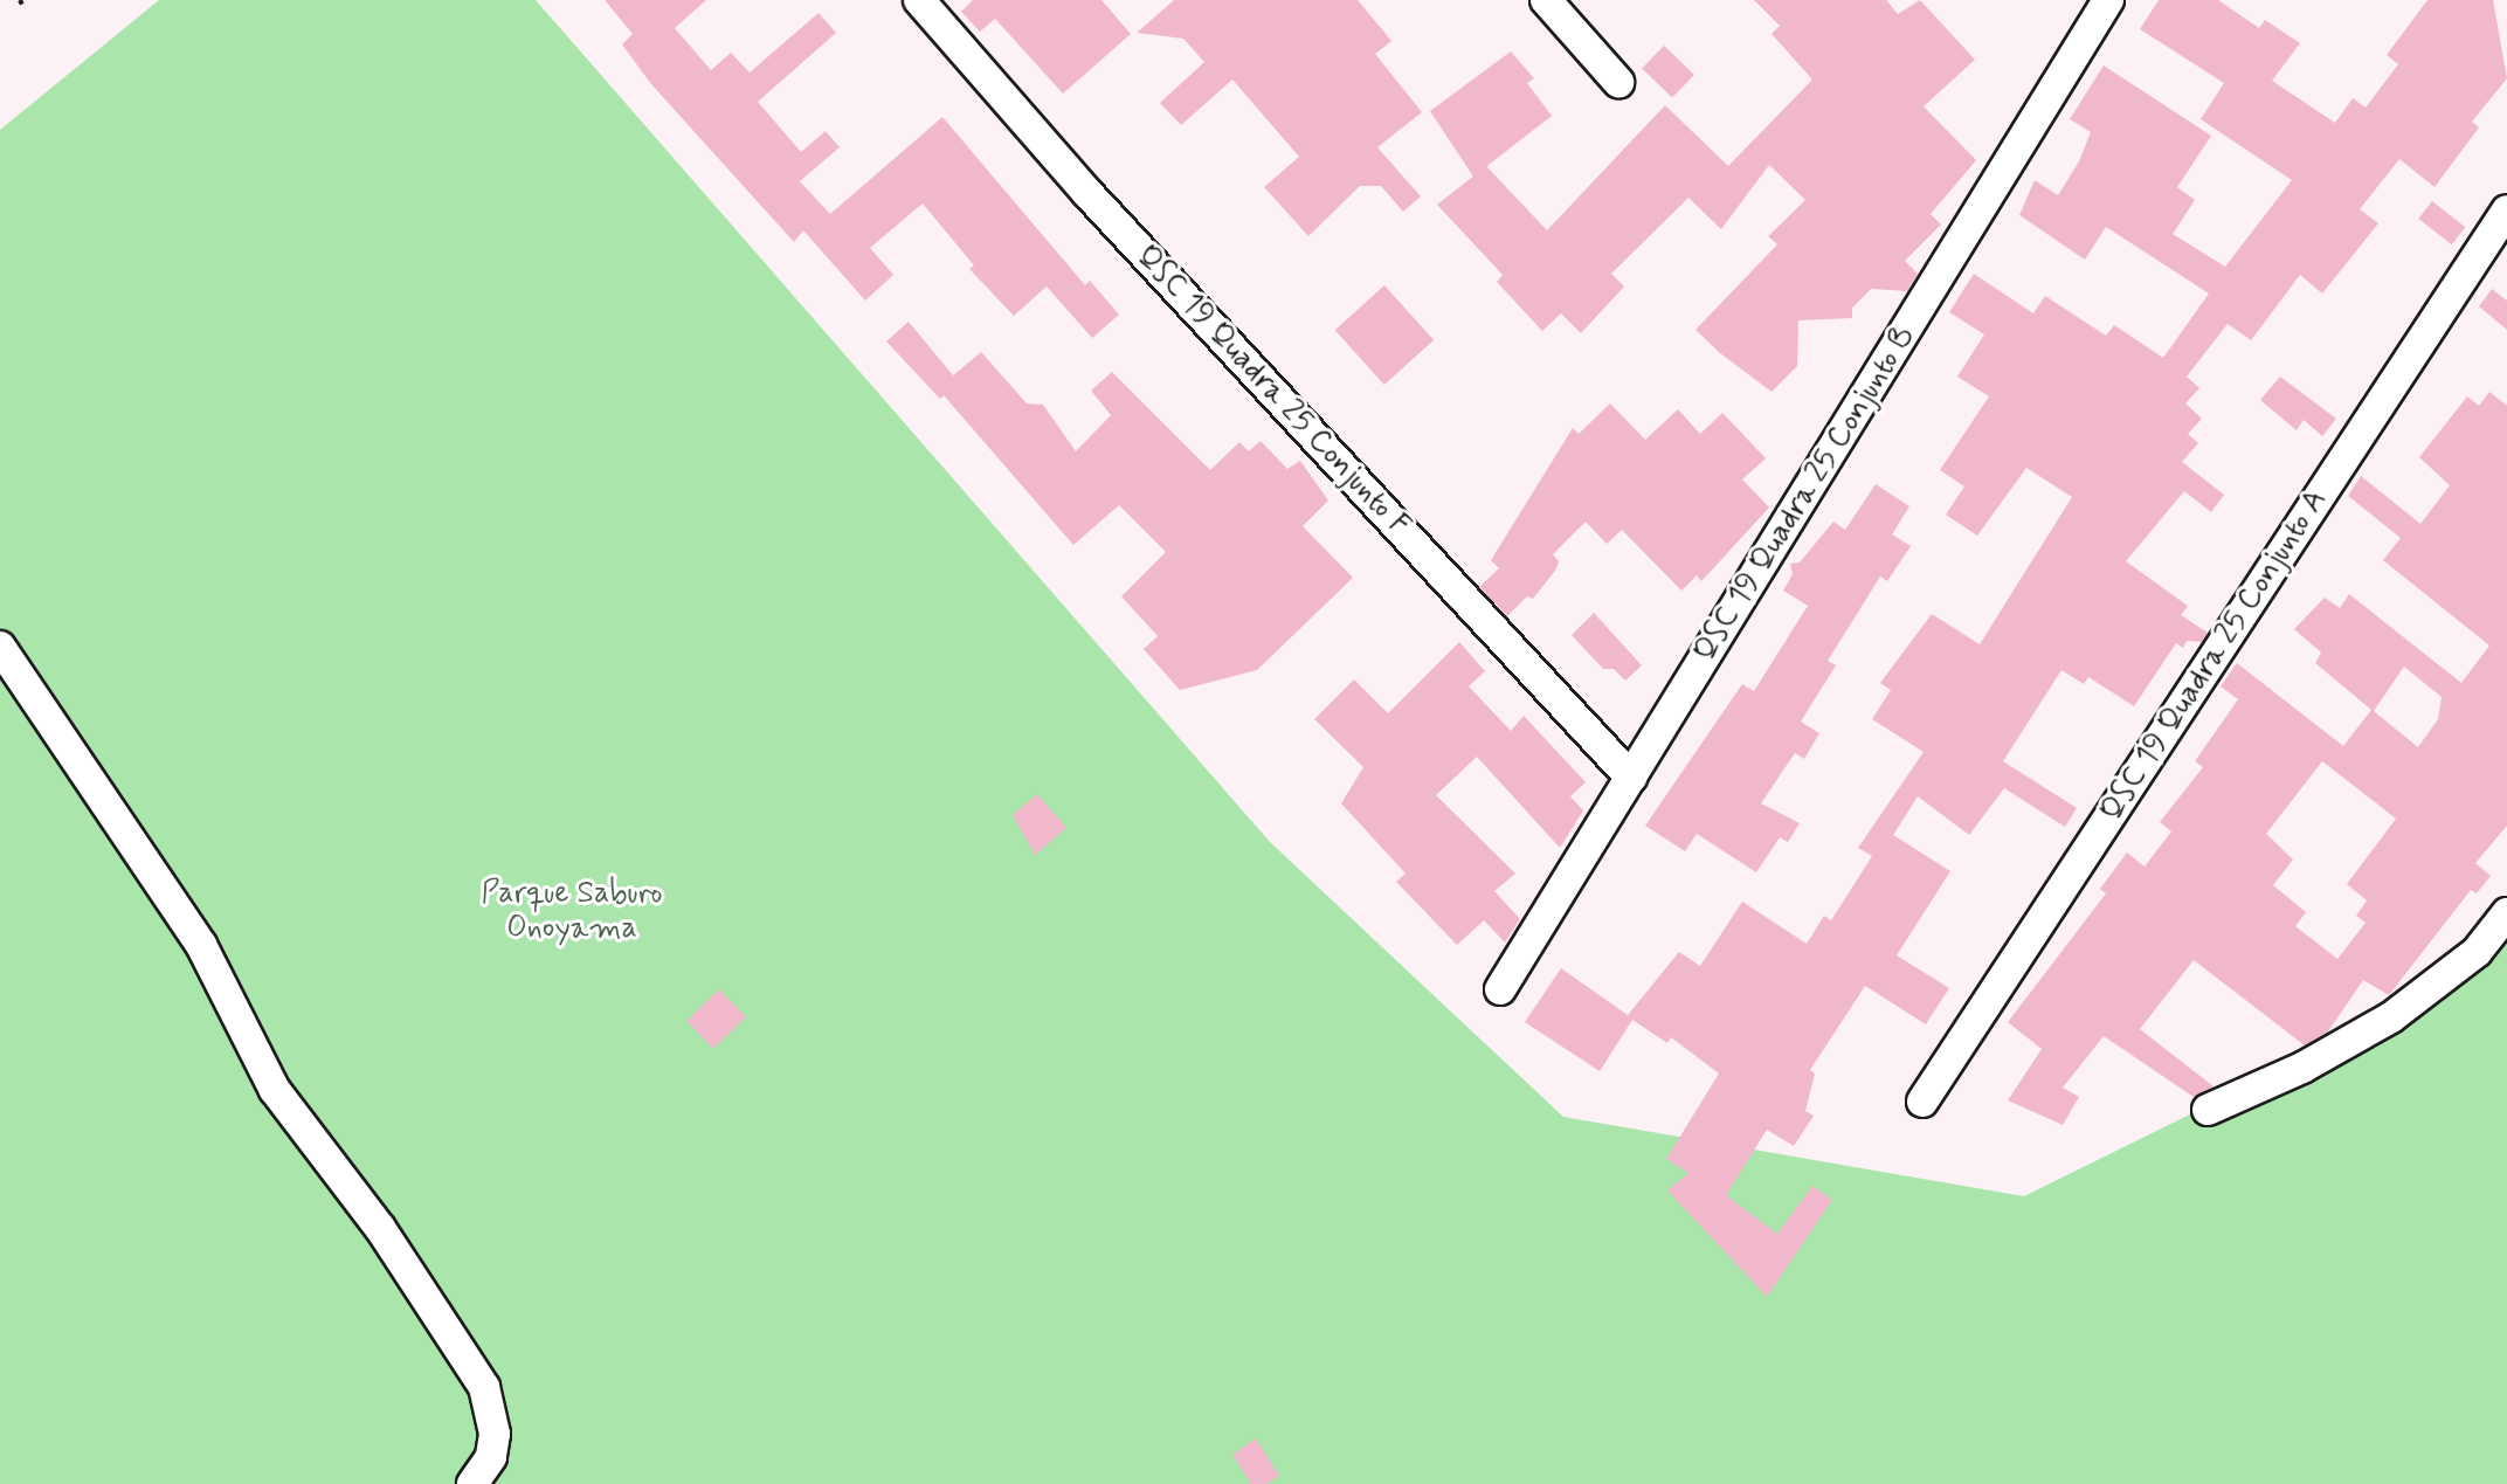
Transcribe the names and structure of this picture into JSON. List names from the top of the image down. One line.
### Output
{"streets":{"street":["QSC 19 Quadra 25 Conjunto F","QSC 19 Quadra 25 Conjunto B","QSC 19 Quadra 25 Conjunto A"]},"crossings":[["QSC 19 Quadra 25 Conjunto F","QSC 19 Quadra 25 Conjunto B"]],"parks":["Parque Saburo Onoyama"]}
